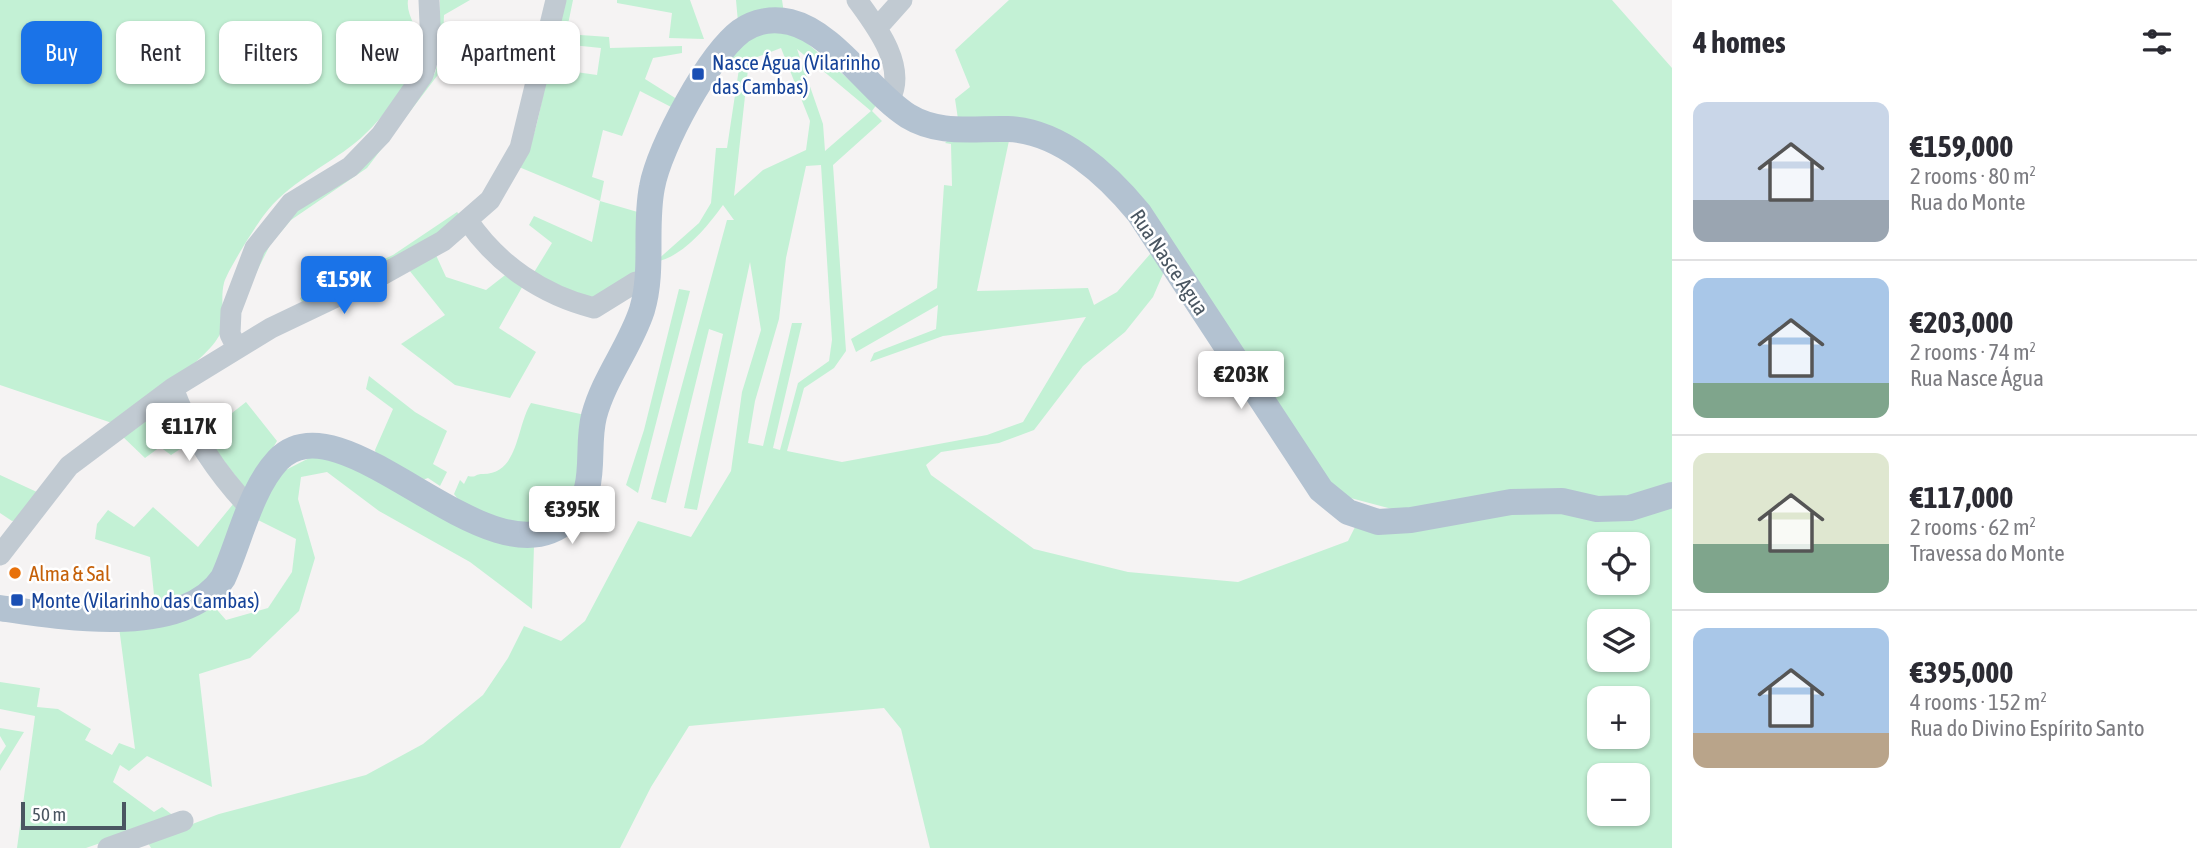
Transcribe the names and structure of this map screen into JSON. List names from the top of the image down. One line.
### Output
{"streets":{"main road":["Rua Nasce Água"]},"places":{"transit":["Nasce Água (Vilarinho das Cambas)","Monte (Vilarinho das Cambas)"],"other":["Alma & Sal"]},"scale_bar":"50 m","page":{"heading":"4 homes","chip":["Buy","Rent","Filters","New","Apartment"],"list":[{"name":"€159,000","note":"2 rooms · 80 m² · Rua do Monte"},{"name":"€203,000","note":"2 rooms · 74 m² · Rua Nasce Água"},{"name":"€117,000","note":"2 rooms · 62 m² · Travessa do Monte"},{"name":"€395,000","note":"4 rooms · 152 m² · Rua do Divino Espírito Santo"}],"price":["€159K","€203K","€117K","€395K"],"map_buttons":["+","−"],"scale":"50 m"}}
